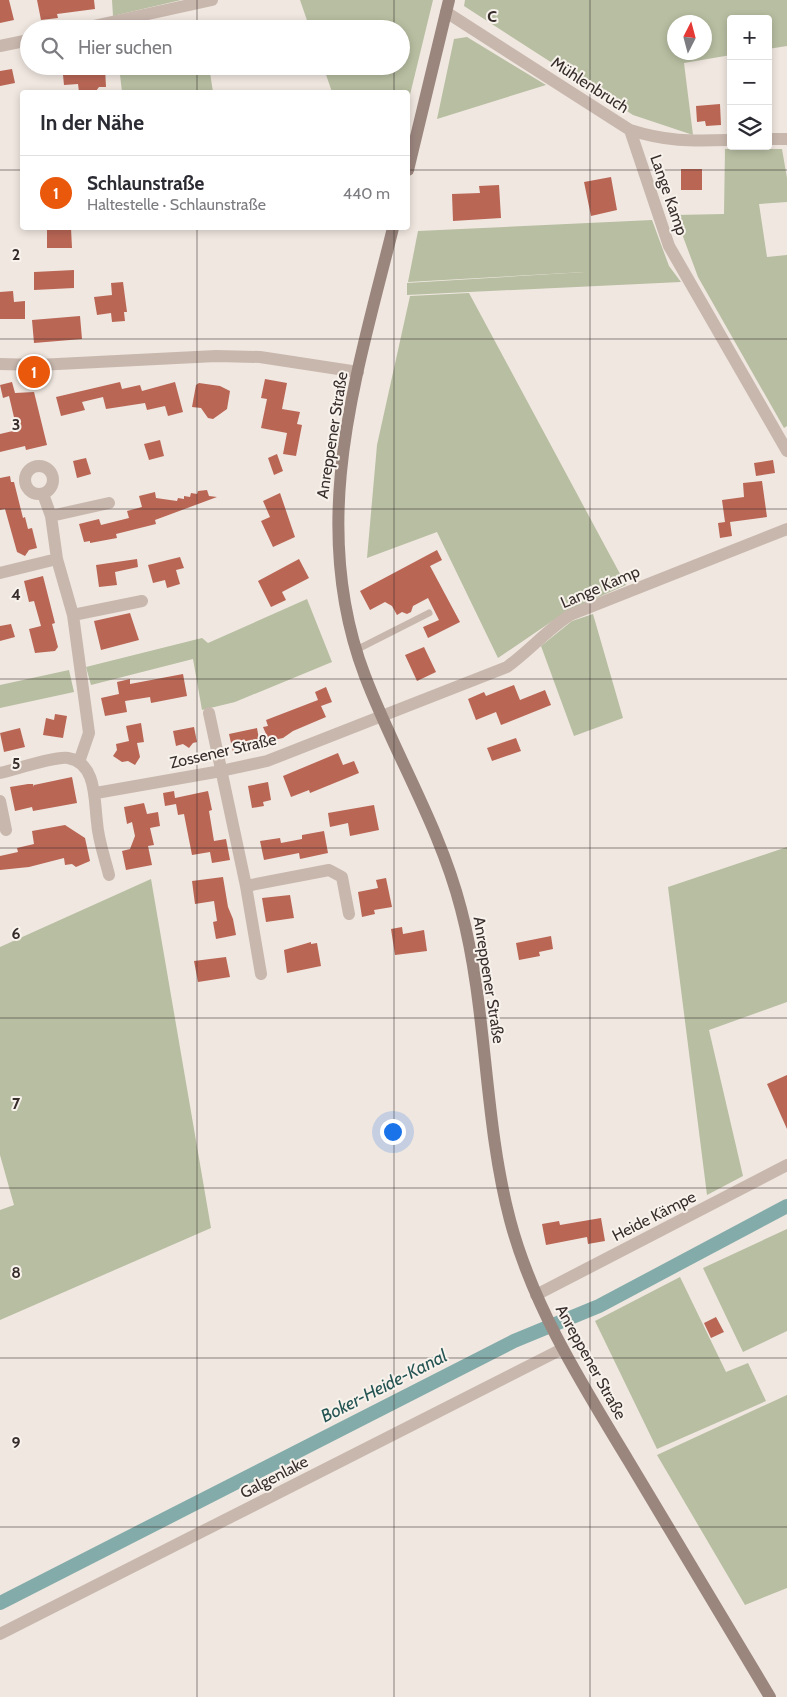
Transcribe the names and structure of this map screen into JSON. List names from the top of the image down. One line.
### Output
{"streets":{"street":["Mühlenbruch","Lange Kamp","Anreppener Straße","Zossener Straße","Heide Kämpe","Galgenlake"]},"crossings":[["Mühlenbruch","Lange Kamp"],["Lange Kamp","Anreppener Straße"],["Lange Kamp","Zossener Straße"],["Anreppener Straße","Zossener Straße"],["Anreppener Straße","Heide Kämpe"],["Anreppener Straße","Galgenlake"]],"water":["Boker-Heide-Kanal"],"north":"top","page":{"map_buttons":["+","−"],"search":"Hier suchen","heading":"In der Nähe","list":[{"mark":"1","name":"Schlaunstraße","note":"Haltestelle · Schlaunstraße","value":"440 m"}],"pins":"1"},"grid":{"columns":["C"],"rows":["2","3","4","5","6","7","8","9"]}}
